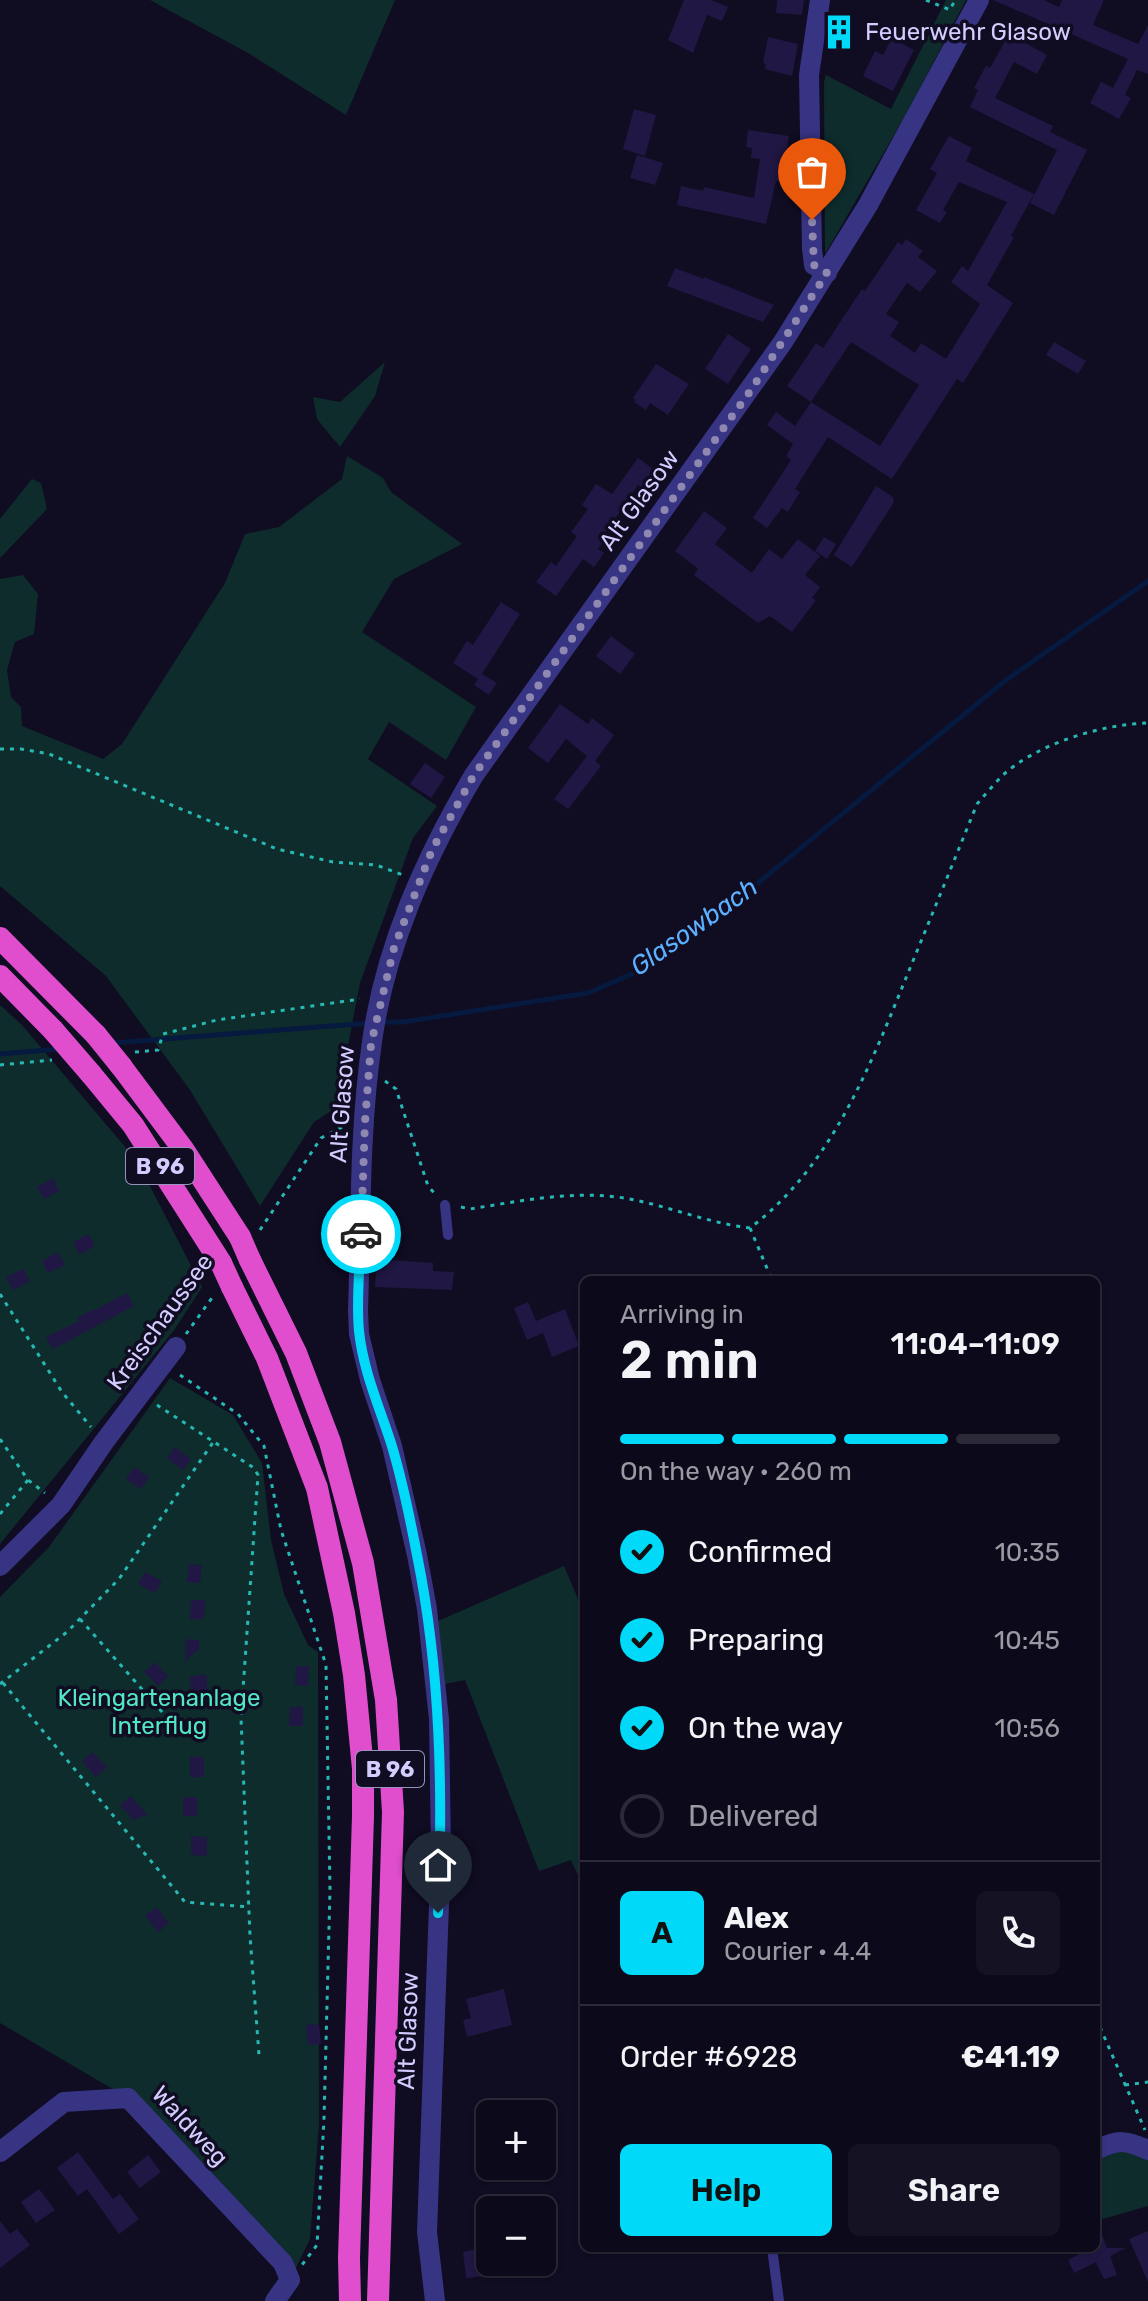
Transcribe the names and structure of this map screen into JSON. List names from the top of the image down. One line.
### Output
{"streets":{"highway":["B 96"],"street":["Alt Glasow","Kreischaussee","Waldweg"]},"crossings":[["B 96","Kreischaussee"]],"water":["Glasowbach"],"parks":["Kleingartenanlage Interflug"],"places":{"building":["Feuerwehr Glasow"]},"page":{"heading":["2 min","Arriving in","11:04–11:09"],"panel":["Alex","Courier · 4.4","Order #6928","€41.19"],"bar":"On the way · 260 m","list":[["Confirmed","10:35"],["Preparing","10:45"],["On the way","10:56"],"Delivered"],"round":"A","map_buttons":["+","−"],"buttons":["Help","Share"]}}
